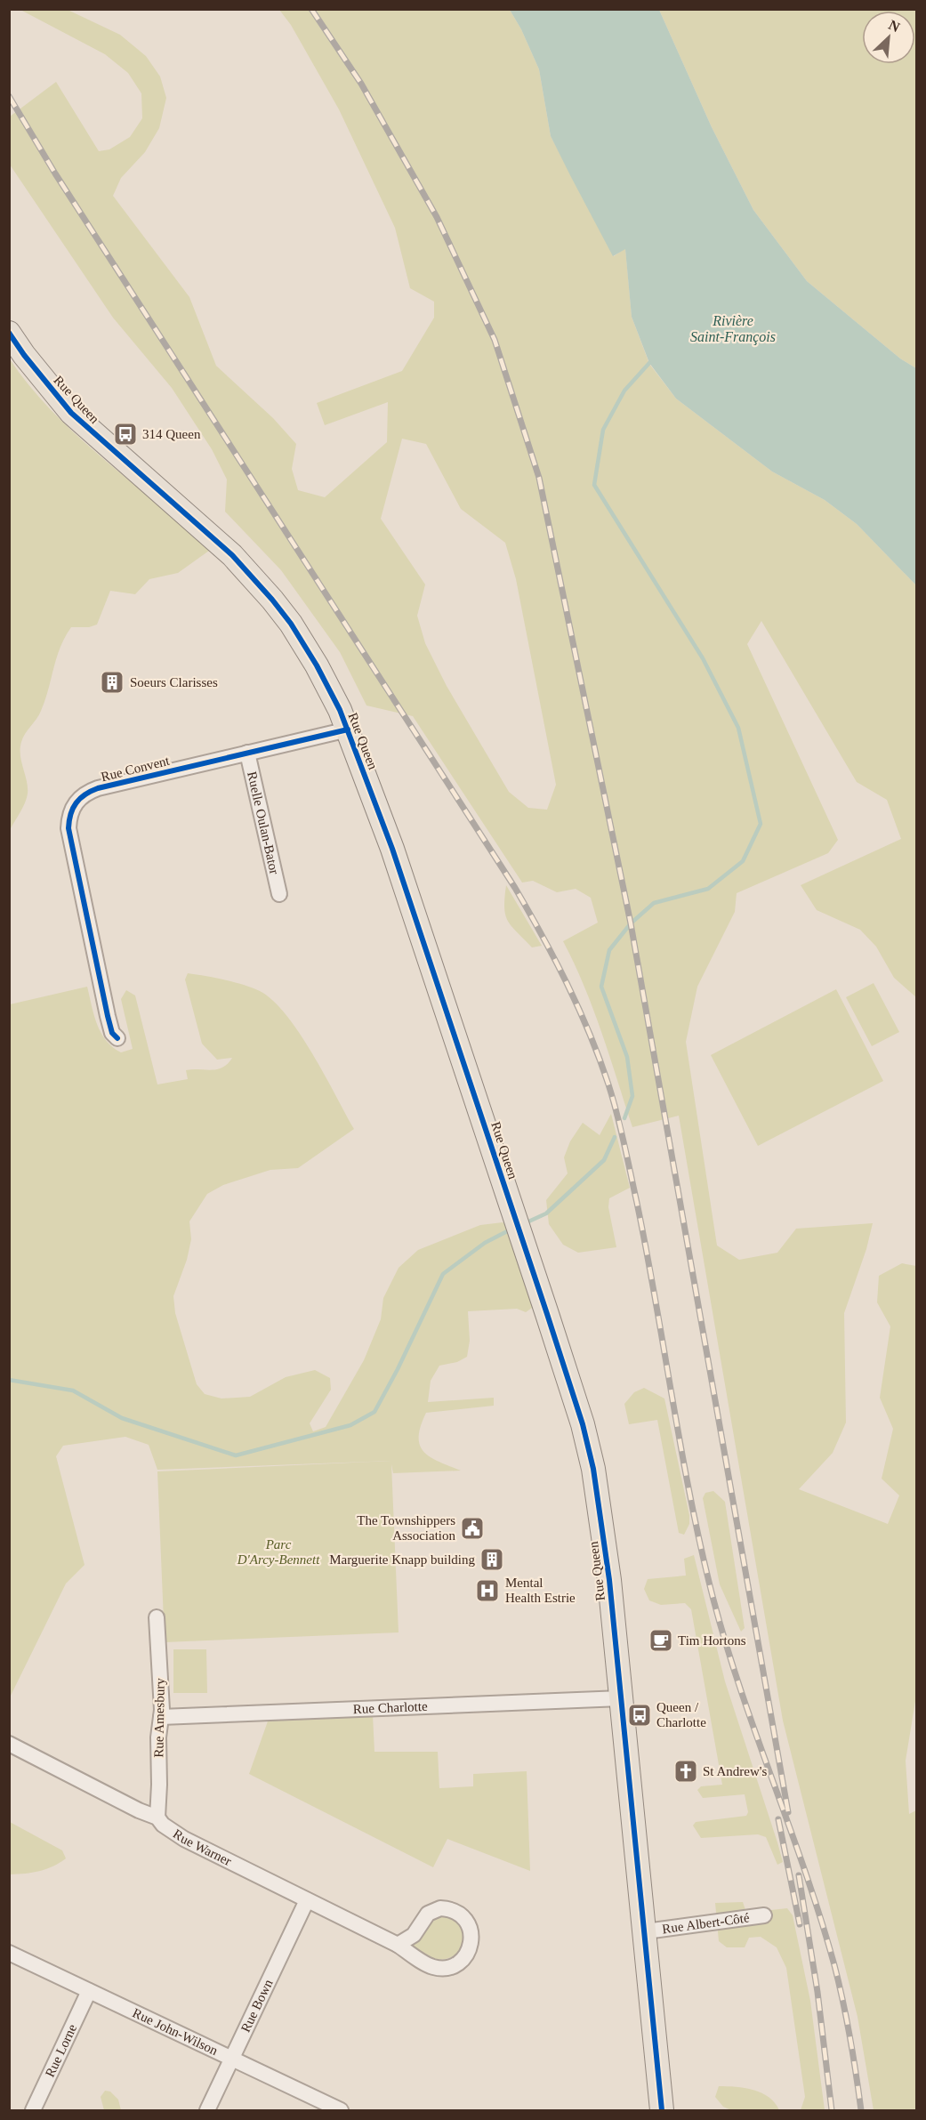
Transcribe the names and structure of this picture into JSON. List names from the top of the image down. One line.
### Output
{"streets":{"main road":["Rue Queen"],"street":["Rue Convent","Ruelle Oulan-Bator","Rue Charlotte","Rue Amesbury","Rue Warner","Rue Albert-Côté","Rue Bown","Rue John-Wilson","Rue Lorne"]},"crossings":[["Rue Queen","Rue Convent"],["Rue Queen","Rue Charlotte"],["Rue Queen","Rue Albert-Côté"],["Rue Convent","Ruelle Oulan-Bator"],["Rue Charlotte","Rue Amesbury"],["Rue Amesbury","Rue Warner"],["Rue Warner","Rue Bown"],["Rue Bown","Rue John-Wilson"],["Rue John-Wilson","Rue Lorne"]],"water":["Rivière Saint-François"],"parks":["Parc D'Arcy-Bennett"],"places":{"bus stop":["314 Queen","Queen / Charlotte"],"building":["Soeurs Clarisses","Marguerite Knapp building"],"public building":["The Townshippers Association"],"hospital":["Mental Health Estrie"],"cafe":["Tim Hortons"],"church":["St Andrew's"]},"north":"top right"}
